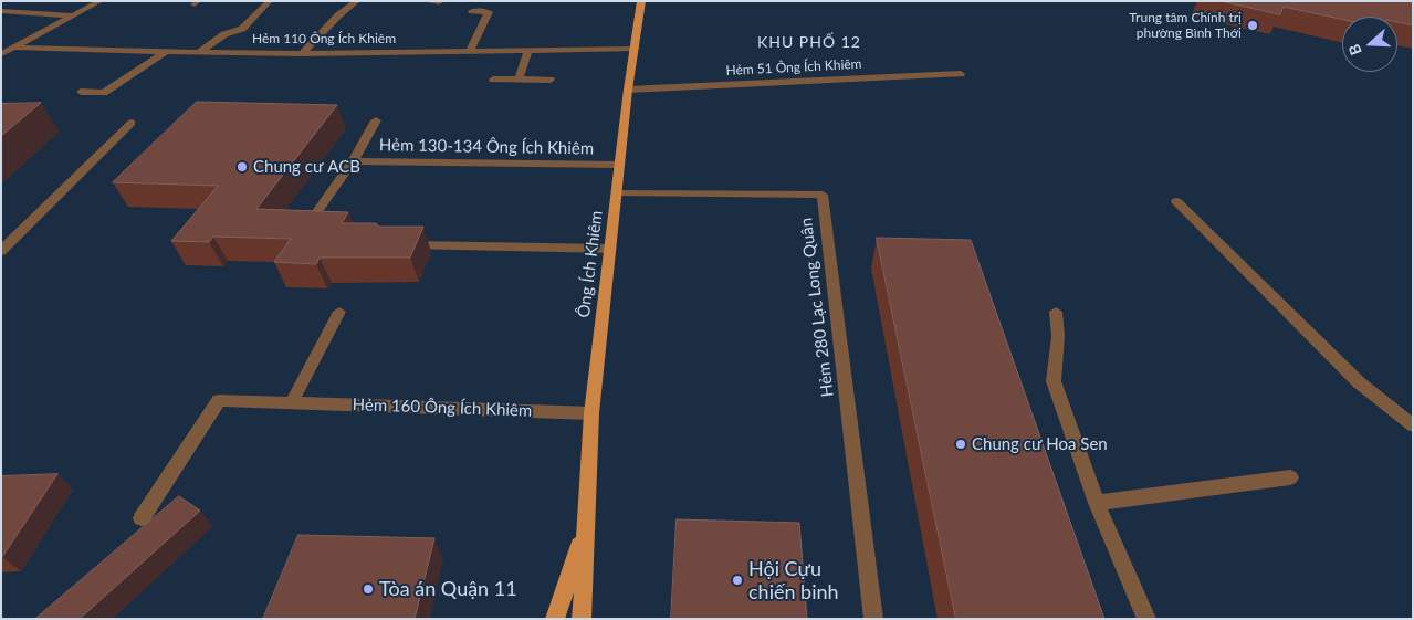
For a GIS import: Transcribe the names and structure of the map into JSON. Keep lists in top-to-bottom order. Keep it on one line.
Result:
{"streets":{"main road":["Ông Ích Khiêm"],"street":["Hẻm 110 Ông Ích Khiêm","Hẻm 51 Ông Ích Khiêm","Hẻm 130-134 Ông Ích Khiêm","Hẻm 280 Lạc Long Quân","Hẻm 160 Ông Ích Khiêm"]},"crossings":[["Hẻm 110 Ông Ích Khiêm","Ông Ích Khiêm"],["Hẻm 51 Ông Ích Khiêm","Ông Ích Khiêm"],["Hẻm 130-134 Ông Ích Khiêm","Ông Ích Khiêm"],["Ông Ích Khiêm","Hẻm 280 Lạc Long Quân"],["Ông Ích Khiêm","Hẻm 160 Ông Ích Khiêm"]],"districts":["KHU PHỐ 12"],"places":["Trung tâm Chính trị phường Bình Thới","Chung cư ACB","Chung cư Hoa Sen","Hội Cựu chiến binh","Tòa án Quận 11"],"north":"left"}
